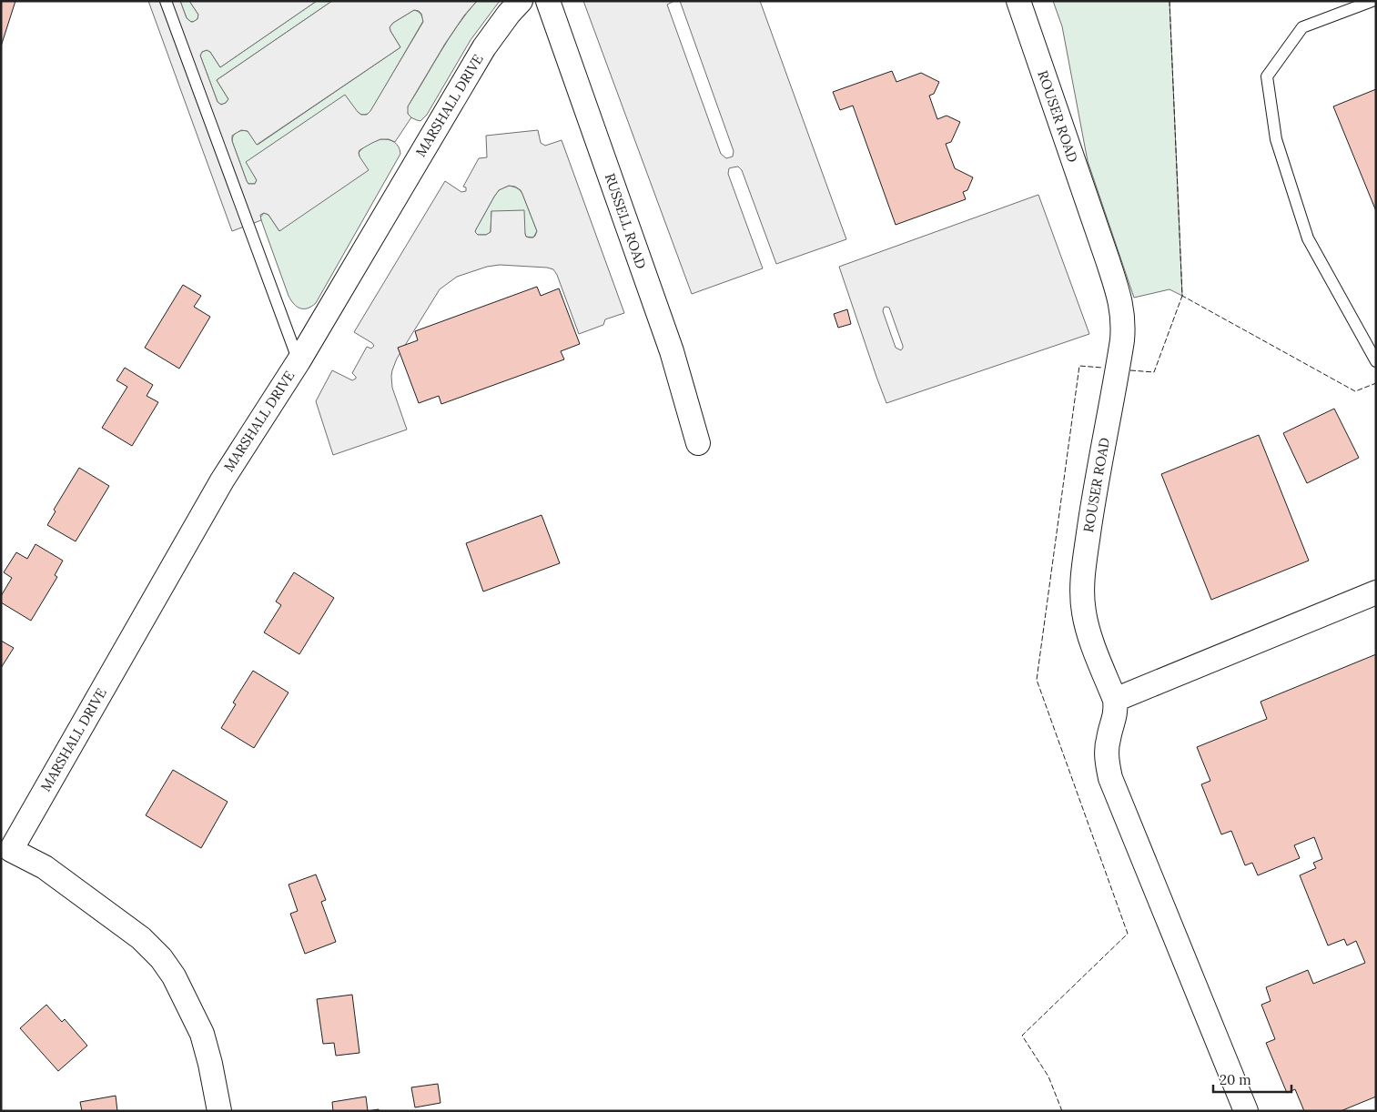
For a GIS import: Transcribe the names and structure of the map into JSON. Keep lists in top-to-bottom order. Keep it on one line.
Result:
{"streets":{"street":["MARSHALL DRIVE","ROUSER ROAD","RUSSELL ROAD"]},"scale_bar":"20 m"}
